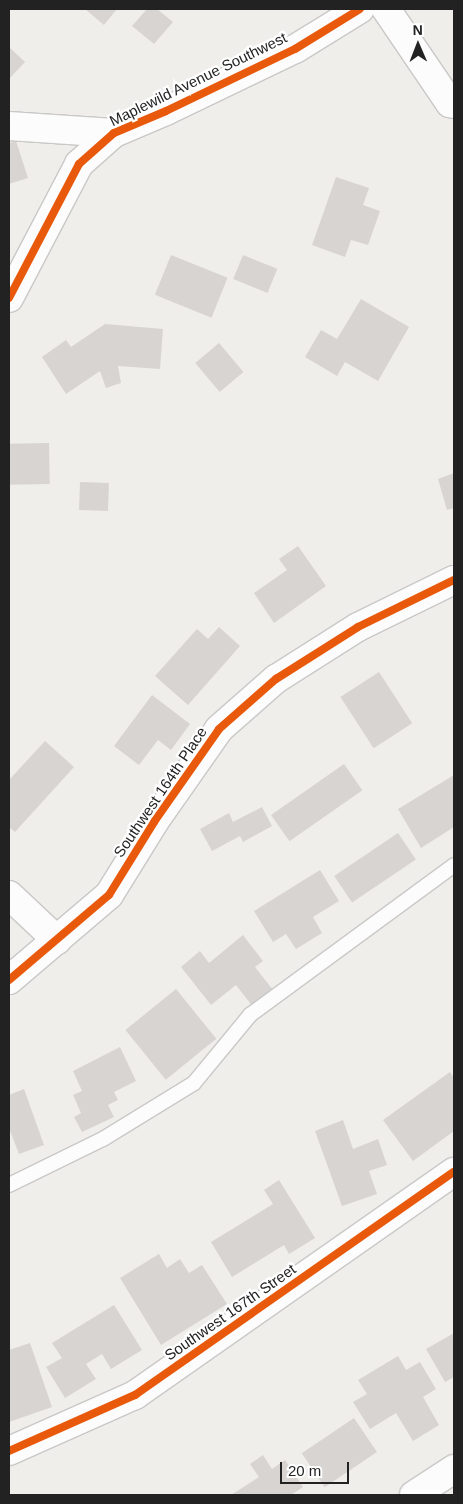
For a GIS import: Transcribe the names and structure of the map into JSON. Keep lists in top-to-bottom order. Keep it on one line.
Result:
{"streets":{"street":["Maplewild Avenue Southwest","Southwest 164th Place","Southwest 167th Street"]},"scale_bar":"20 m","north":"top"}
